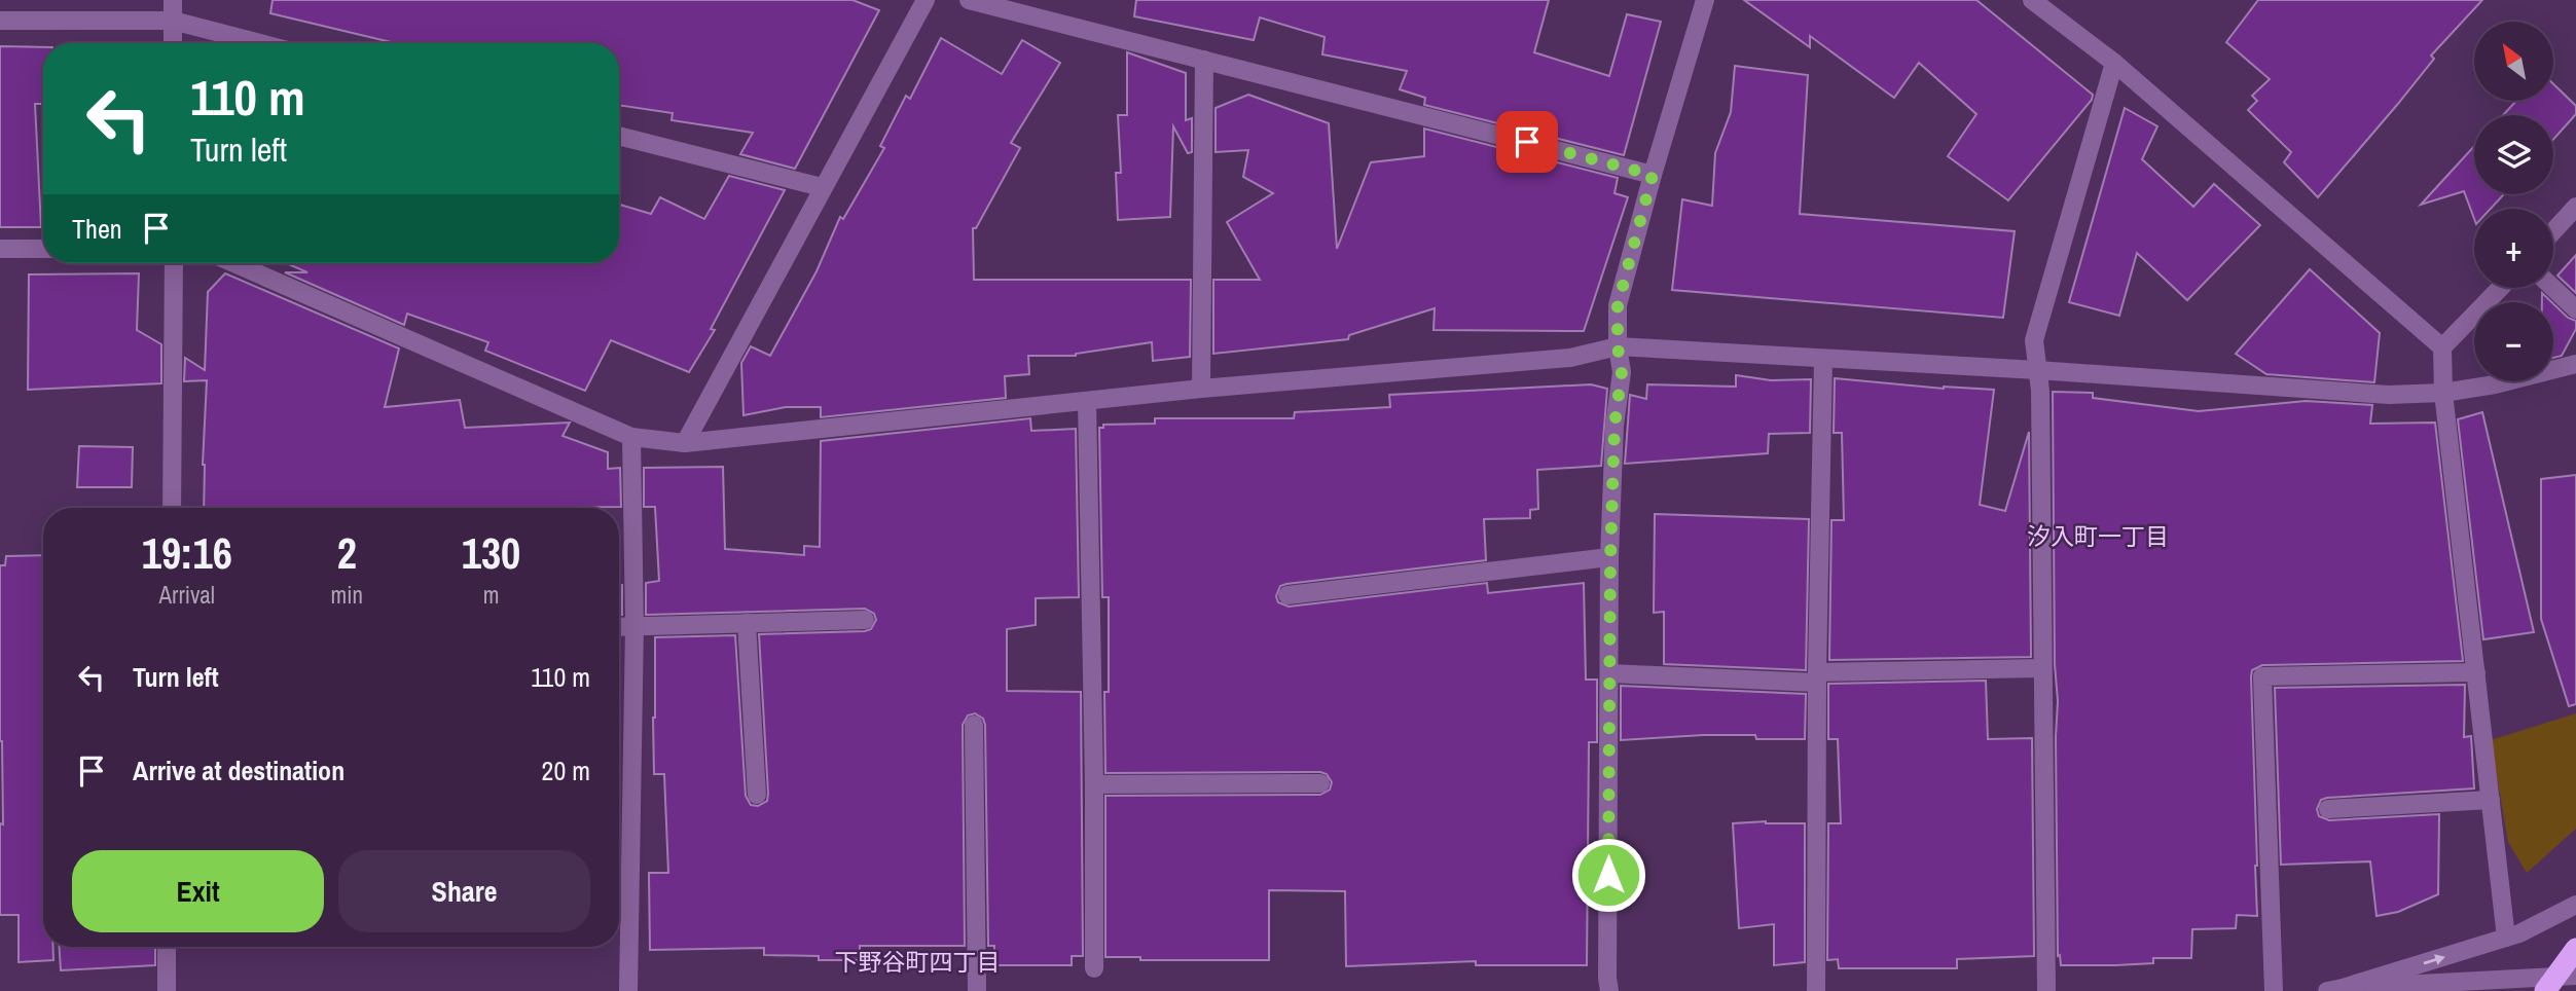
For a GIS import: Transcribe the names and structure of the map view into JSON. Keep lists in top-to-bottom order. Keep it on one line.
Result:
{"districts":["汐入町一丁目","下野谷町四丁目"],"north":"top left","page":{"map_buttons":["+","−"],"turn":["110 m","Turn left"],"then":"Then","eta":["19:16","Arrival","2","min","130","m"],"list":[{"name":"Turn left","value":"110 m"},{"name":"Arrive at destination","value":"20 m"}],"buttons":["Exit","Share"]}}
